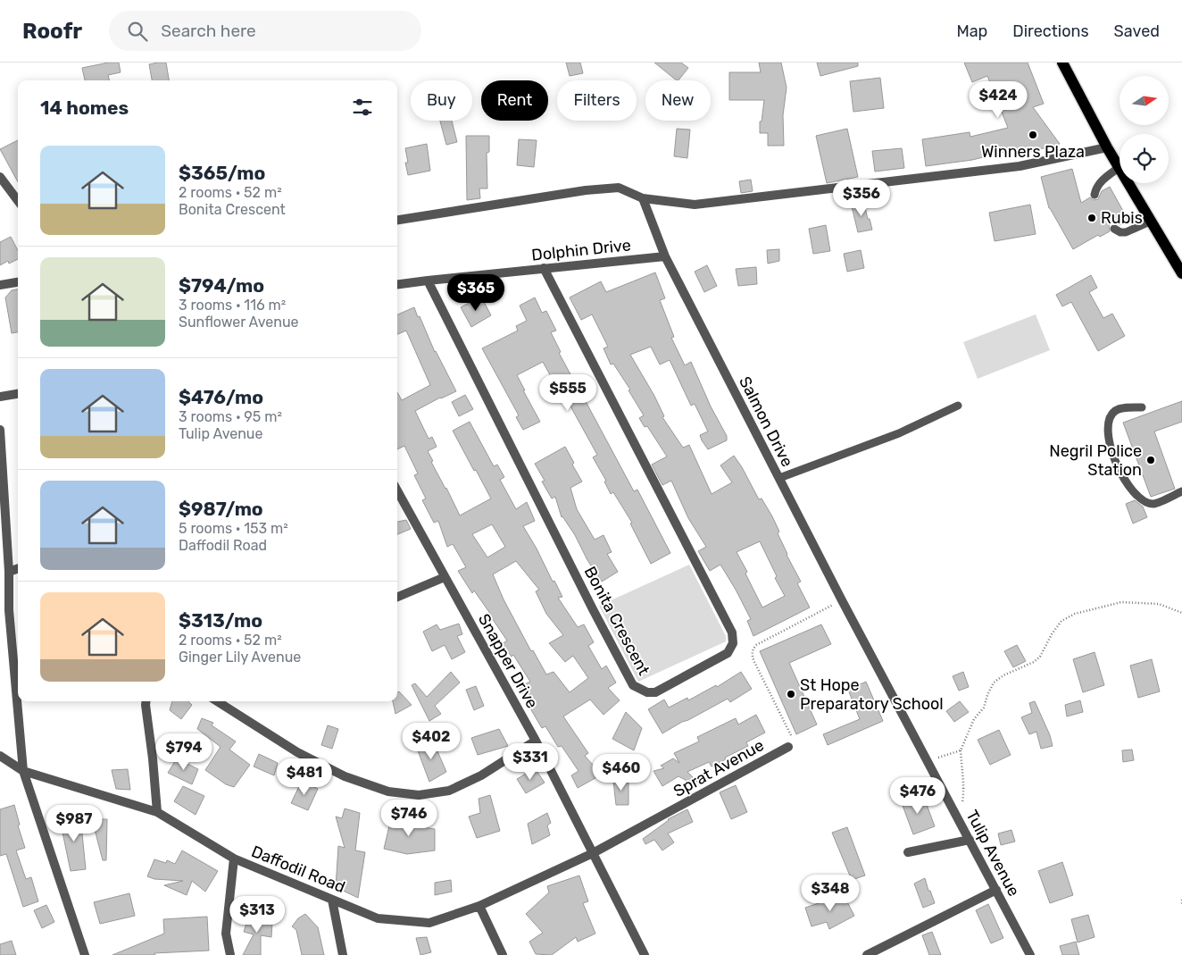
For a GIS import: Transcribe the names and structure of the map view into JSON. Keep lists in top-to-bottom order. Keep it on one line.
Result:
{"streets":{"street":["Dolphin Drive","Salmon Drive","Bonita Crescent","Snapper Drive","Sprat Avenue","Tulip Avenue","Daffodil Road"]},"crossings":[["Dolphin Drive","Salmon Drive"],["Dolphin Drive","Bonita Crescent"],["Salmon Drive","Tulip Avenue"],["Snapper Drive","Sprat Avenue"],["Snapper Drive","Daffodil Road"],["Sprat Avenue","Daffodil Road"]],"places":["Winners Plaza","Rubis","Negril Police Station","St Hope Preparatory School"],"north":"right","page":{"header":"Roofr","search":"Search here","nav":["Map","Directions","Saved"],"chip":["Buy","Rent","Filters","New"],"heading":"14 homes","price":["$424","$356","$365","$555","$402","$794","$331","$460","$481","$476","$746","$987","$348","$313"],"list":[{"name":"$365/mo","note":"2 rooms · 52 m² · Bonita Crescent"},{"name":"$794/mo","note":"3 rooms · 116 m² · Sunflower Avenue"},{"name":"$476/mo","note":"3 rooms · 95 m² · Tulip Avenue"},{"name":"$987/mo","note":"5 rooms · 153 m² · Daffodil Road"},{"name":"$313/mo","note":"2 rooms · 52 m² · Ginger Lily Avenue"}]}}
